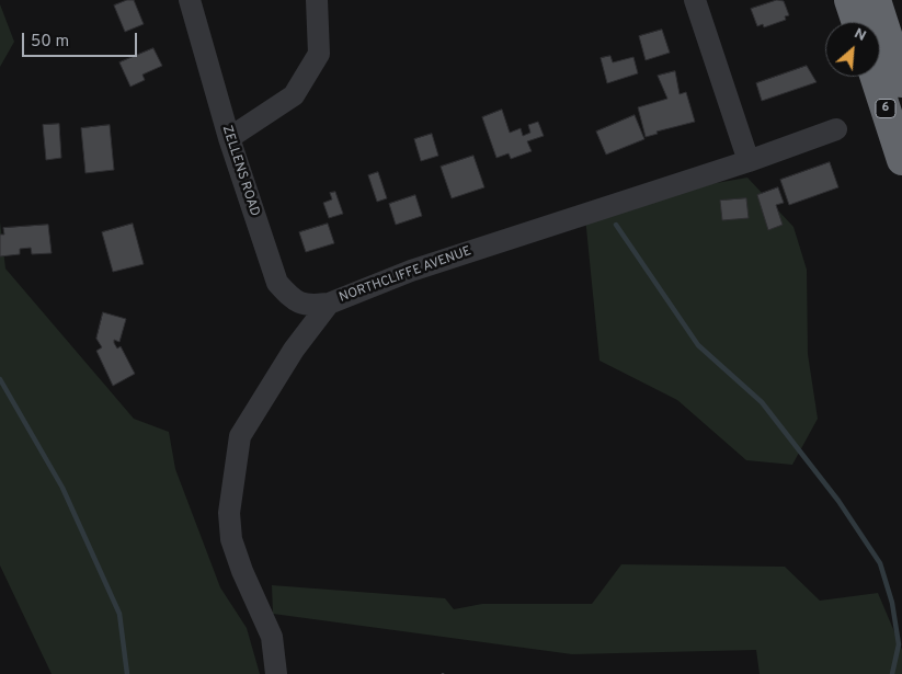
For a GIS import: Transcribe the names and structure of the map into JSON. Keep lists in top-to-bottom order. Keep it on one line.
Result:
{"streets":{"highway":["6"],"street":["ZELLENS ROAD","NORTHCLIFFE AVENUE"]},"crossings":[["ZELLENS ROAD","NORTHCLIFFE AVENUE"]],"scale_bar":"50 m","north":"top right"}
